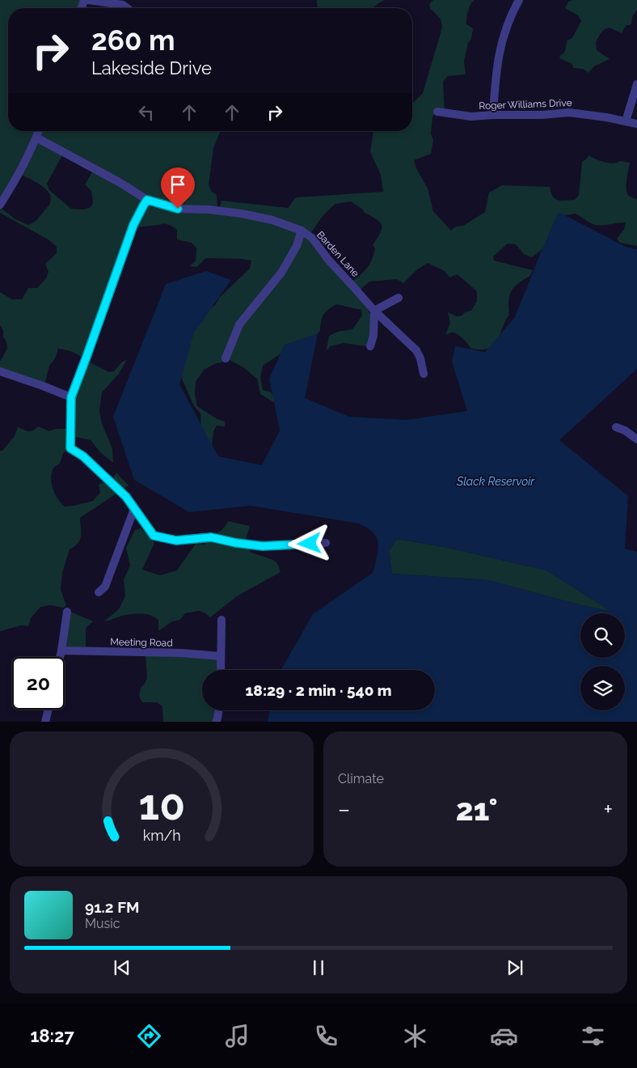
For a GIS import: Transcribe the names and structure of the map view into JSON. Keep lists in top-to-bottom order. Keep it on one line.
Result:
{"streets":{"street":["Roger Williams Drive","Barden Lane","Meeting Road"]},"water":["Slack Reservoir"],"page":{"turn":["260 m","Lakeside Drive"],"limit":"20","trip":"18:29 · 2 min · 540 m","tile":"Climate","heat":["−","21°","+"],"song":["91.2 FM","Music"],"tabs":"18:27","gauge":["10","km/h"]}}
